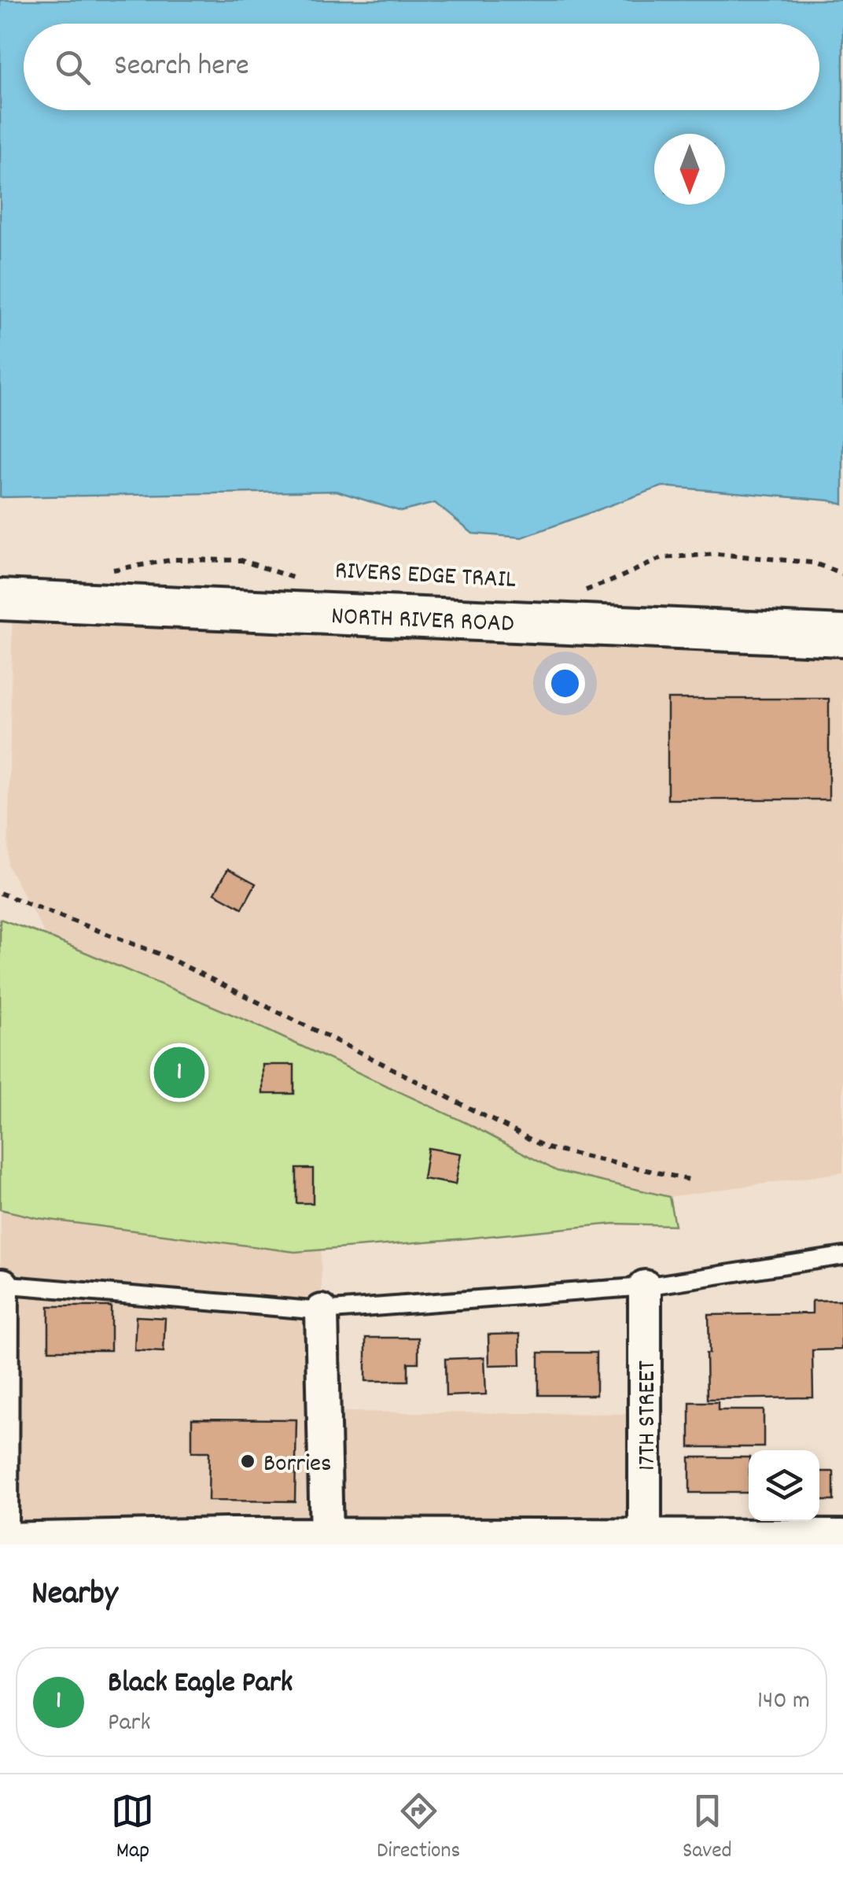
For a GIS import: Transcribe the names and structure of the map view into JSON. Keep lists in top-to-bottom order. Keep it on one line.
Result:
{"streets":{"street":["NORTH RIVER ROAD","17TH STREET"],"path":["RIVERS EDGE TRAIL"]},"places":["Borries"],"north":"bottom","page":{"search":"Search here","pins":"1","heading":"Nearby","list":[{"mark":"1","name":"Black Eagle Park","note":"Park","value":"140 m"}],"nav":["Map","Directions","Saved"]}}
